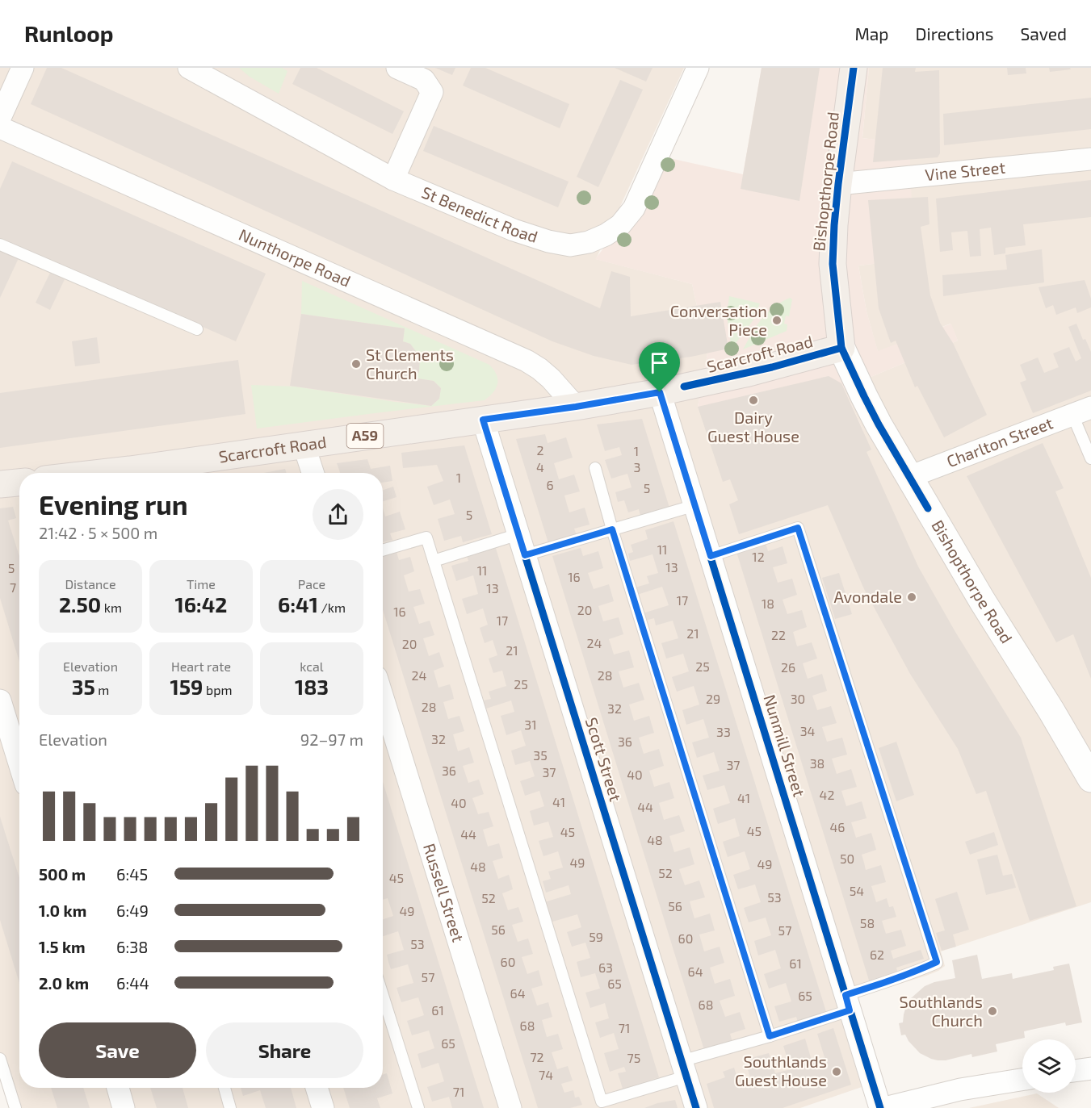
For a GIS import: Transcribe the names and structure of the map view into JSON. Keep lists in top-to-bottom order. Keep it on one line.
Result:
{"streets":{"main road":["Bishopthorpe Road","Scarcroft Road","A59"],"street":["Vine Street","St Benedict Road","Nunthorpe Road","Charlton Street","Nunmill Street","Scott Street","Russell Street"]},"crossings":[["Vine Street","Bishopthorpe Road"],["Bishopthorpe Road","Scarcroft Road"],["Bishopthorpe Road","Charlton Street"],["Nunthorpe Road","Scarcroft Road"],["Scarcroft Road","Nunmill Street"],["Scarcroft Road","Scott Street"]],"places":["Conversation Piece","St Clements Church","Dairy Guest House","Avondale","Southlands Church","Southlands Guest House"],"house_numbers":["2","1","4","3","1","6","5","5","11","12","13","5","11","16","7","13","17","18","20","16","17","21","22","24","20","21","25","26","24","28","25","29","30","28","32","31","34","33","32","36","35","38","37","36","37","40","42","41","41","40","44","46","45","45","44","48","50","49","49","48","52","45","54","53","52","56","49","58","56","57","59","60","53","62","60","61","63","64","57","65","64","65","68","61","68","71","65","72","75","74","71"],"page":{"header":"Runloop","nav":["Map","Directions","Saved"],"heading":["Evening run","21:42 · 5 × 500 m"],"stats":[["Distance","2.50 km"],["Time","16:42"],["Pace","6:41 /km"],["Elevation","35 m"],["Heart rate","159 bpm"],["kcal","183"]],"chart":["Elevation","92–97 m"],"list":[{"name":"500 m","note":"6:45"},{"name":"1.0 km","note":"6:49"},{"name":"1.5 km","note":"6:38"},{"name":"2.0 km","note":"6:44"}],"buttons":["Save","Share"]}}
